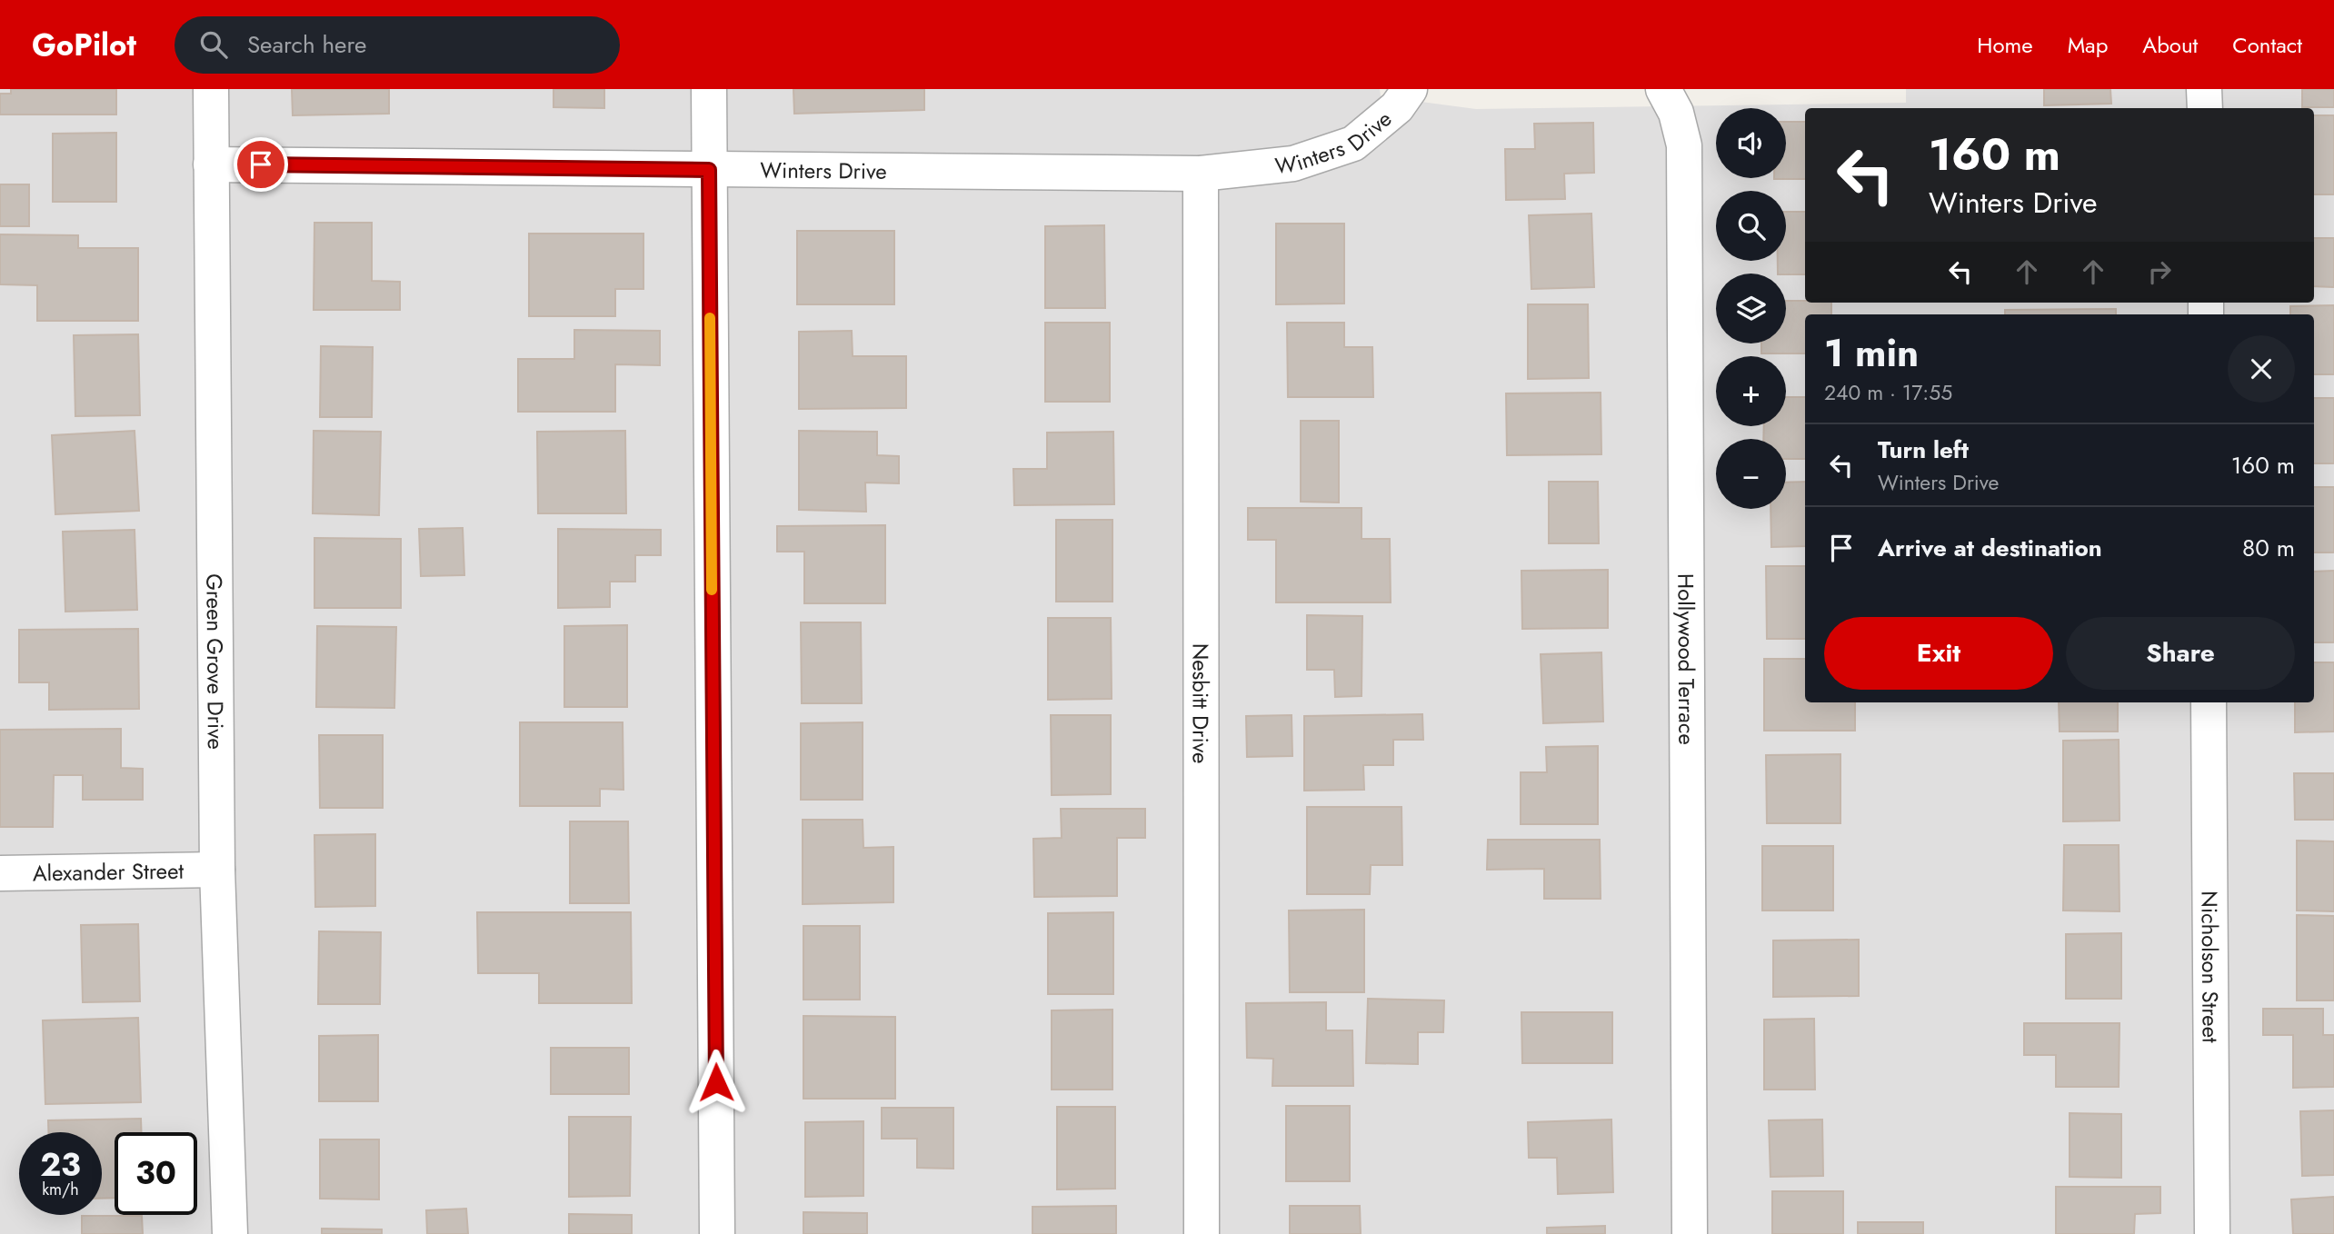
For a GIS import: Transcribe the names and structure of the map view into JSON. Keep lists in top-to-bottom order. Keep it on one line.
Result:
{"streets":{"street":["Winters Drive","Hollywood Terrace","Green Grove Drive","Nesbitt Drive","Alexander Street","Nicholson Street"]},"crossings":[["Winters Drive","Green Grove Drive"],["Winters Drive","Nesbitt Drive"],["Green Grove Drive","Alexander Street"]],"page":{"header":"GoPilot","search":"Search here","nav":["Home","Map","About","Contact"],"map_buttons":["+","−"],"turn":["160 m","Winters Drive"],"heading":["1 min","240 m · 17:55"],"list":[{"name":"Turn left","note":"Winters Drive","value":"160 m"},{"name":"Arrive at destination","value":"80 m"}],"buttons":["Exit","Share"],"speed":"23 km/h","limit":"30"}}
